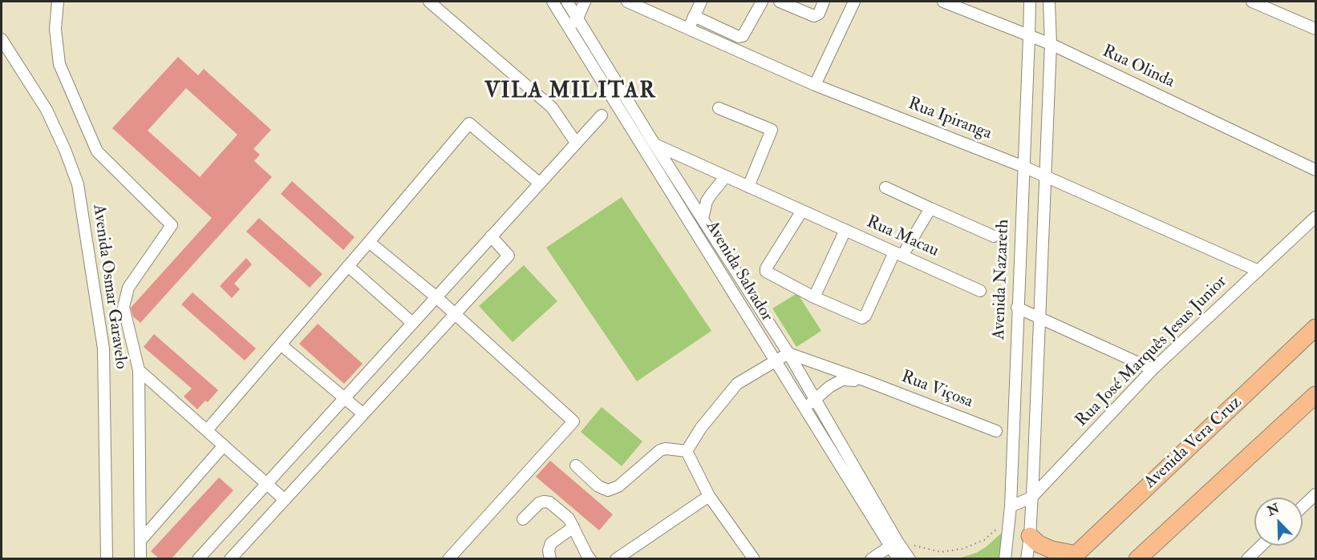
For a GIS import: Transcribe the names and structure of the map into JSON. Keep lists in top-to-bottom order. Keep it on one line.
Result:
{"streets":{"highway":["Avenida Vera Cruz"],"street":["Rua Olinda","Rua Ipiranga","Rua Macau","Avenida Salvador","Avenida Nazareth","Avenida Osmar Garavelo","Rua José Marquês Jesus Junior","Rua Viçosa"]},"crossings":[["Rua Olinda","Avenida Nazareth"],["Rua Ipiranga","Avenida Nazareth"],["Rua Ipiranga","Rua José Marquês Jesus Junior"],["Rua Macau","Avenida Salvador"],["Avenida Salvador","Rua Viçosa"],["Avenida Nazareth","Rua José Marquês Jesus Junior"]],"districts":["VILA MILITAR"],"north":"top left"}
